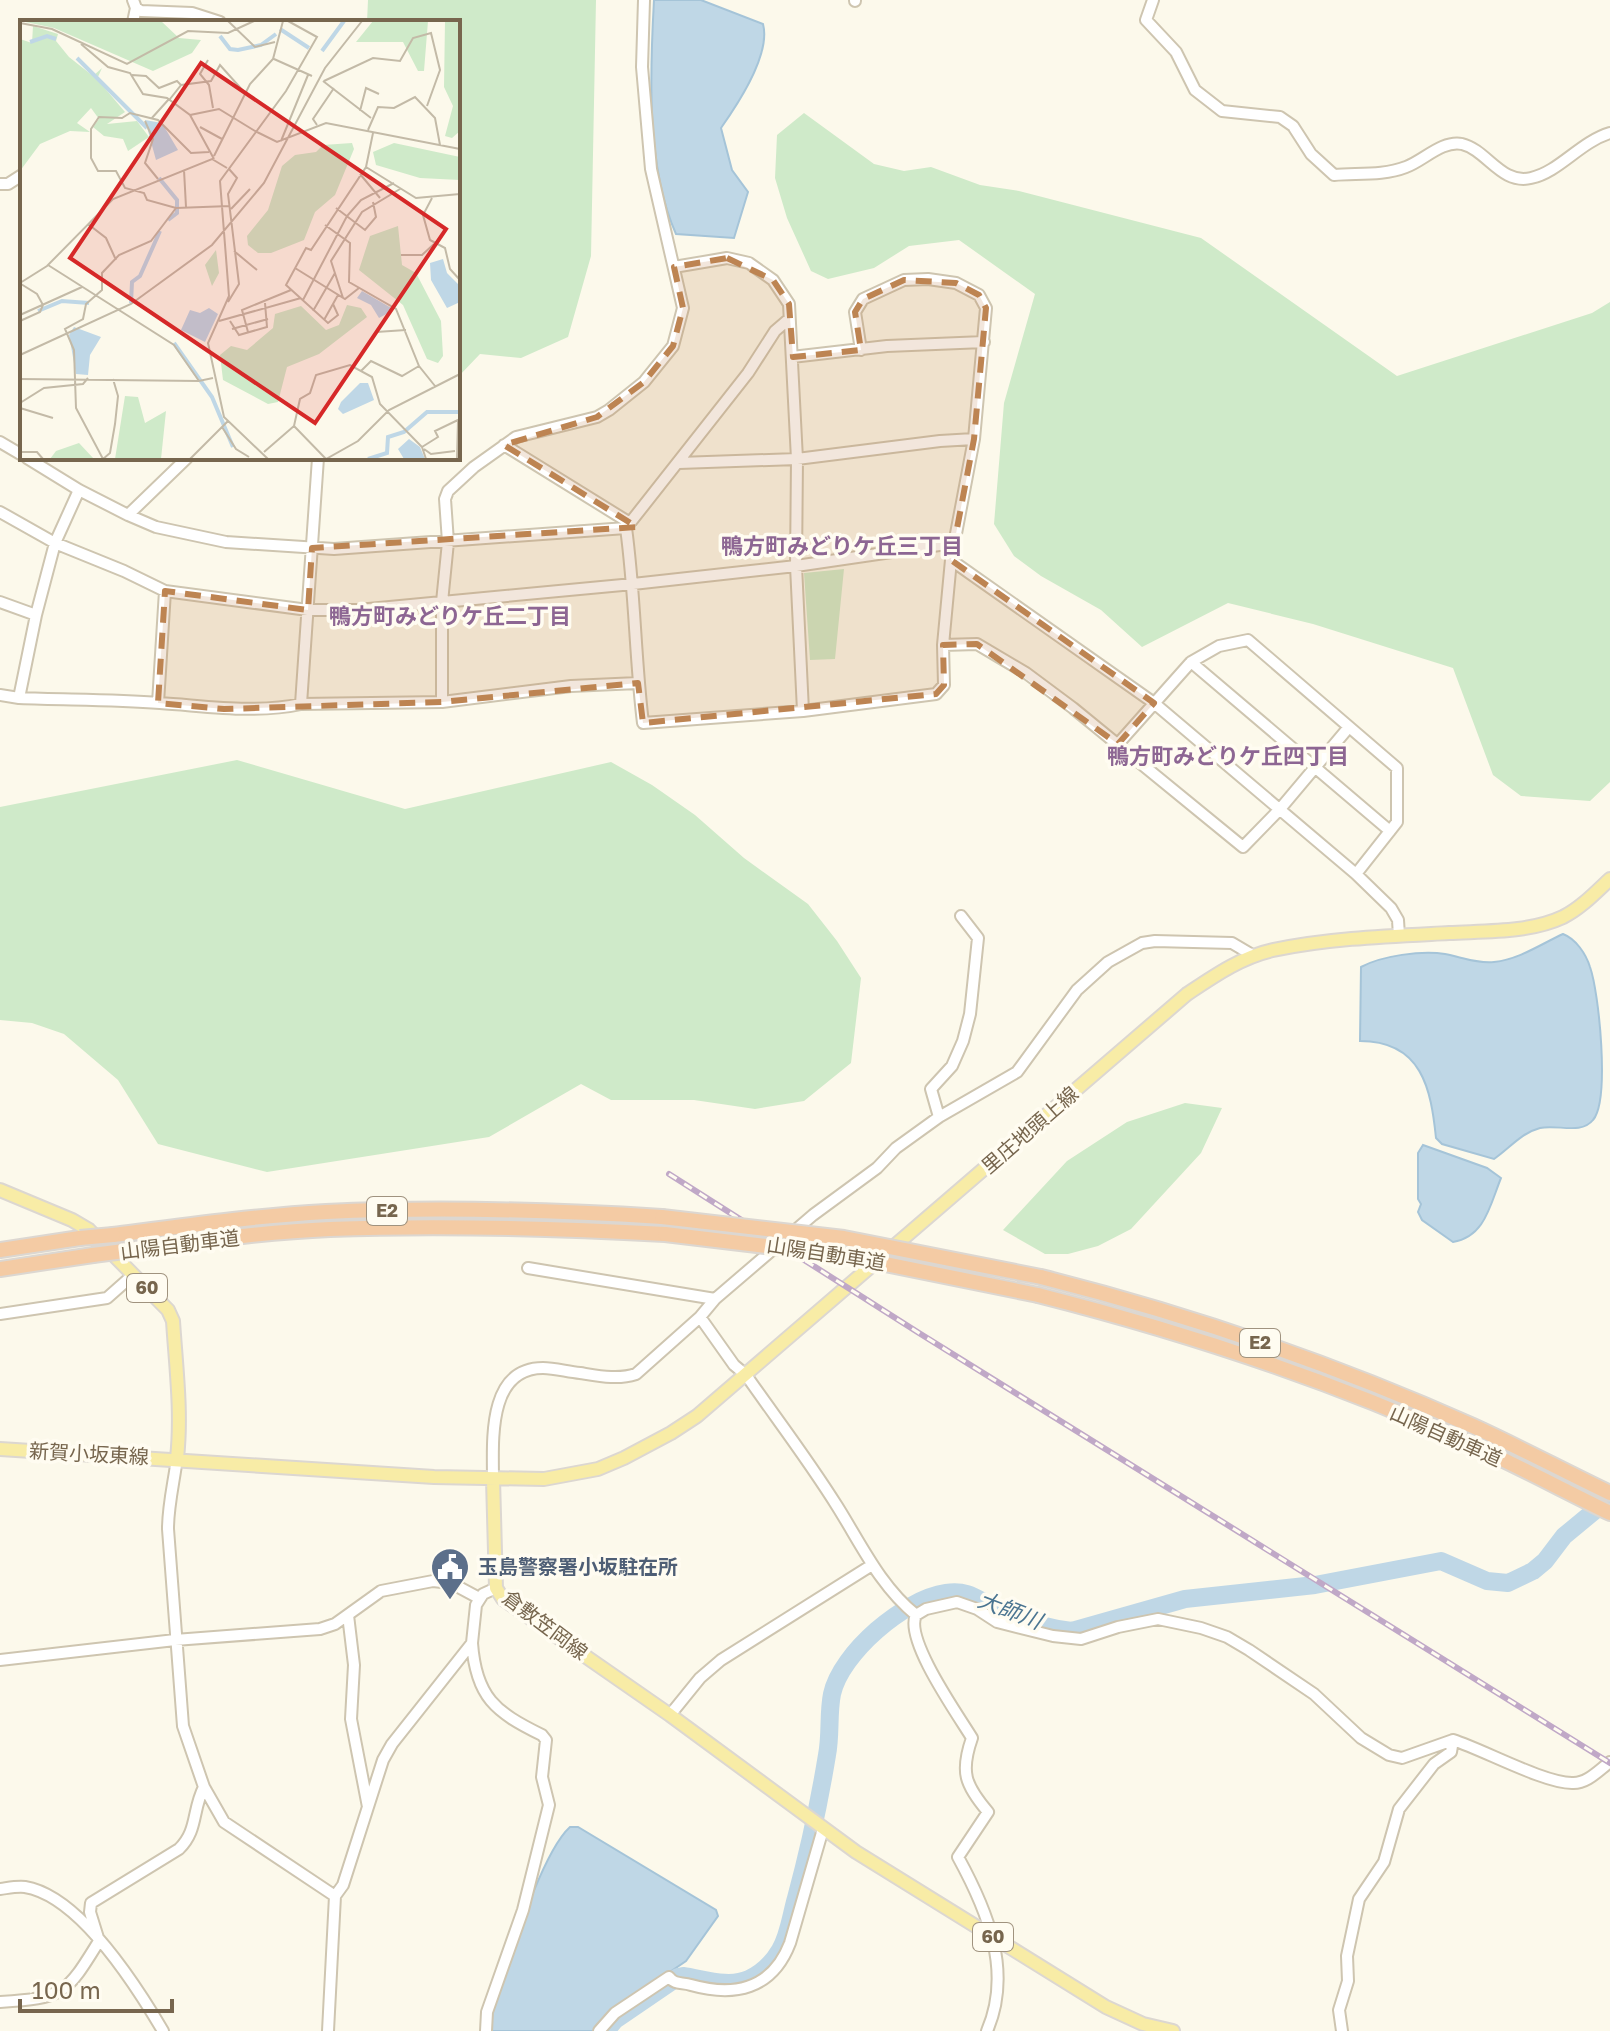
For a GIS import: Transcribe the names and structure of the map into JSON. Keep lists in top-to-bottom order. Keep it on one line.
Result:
{"streets":{"highway":["E2","山陽自動車道"],"main road":["里庄地頭上線","60","新賀小坂東線","倉敷笠岡線"]},"crossings":[["里庄地頭上線","倉敷笠岡線"],["60","新賀小坂東線"]],"districts":["鴨方町みどりケ丘三丁目","鴨方町みどりケ丘二丁目","鴨方町みどりケ丘四丁目"],"water":["大師川"],"places":{"public building":["玉島警察署小坂駐在所"]},"scale_bar":"100 m"}
